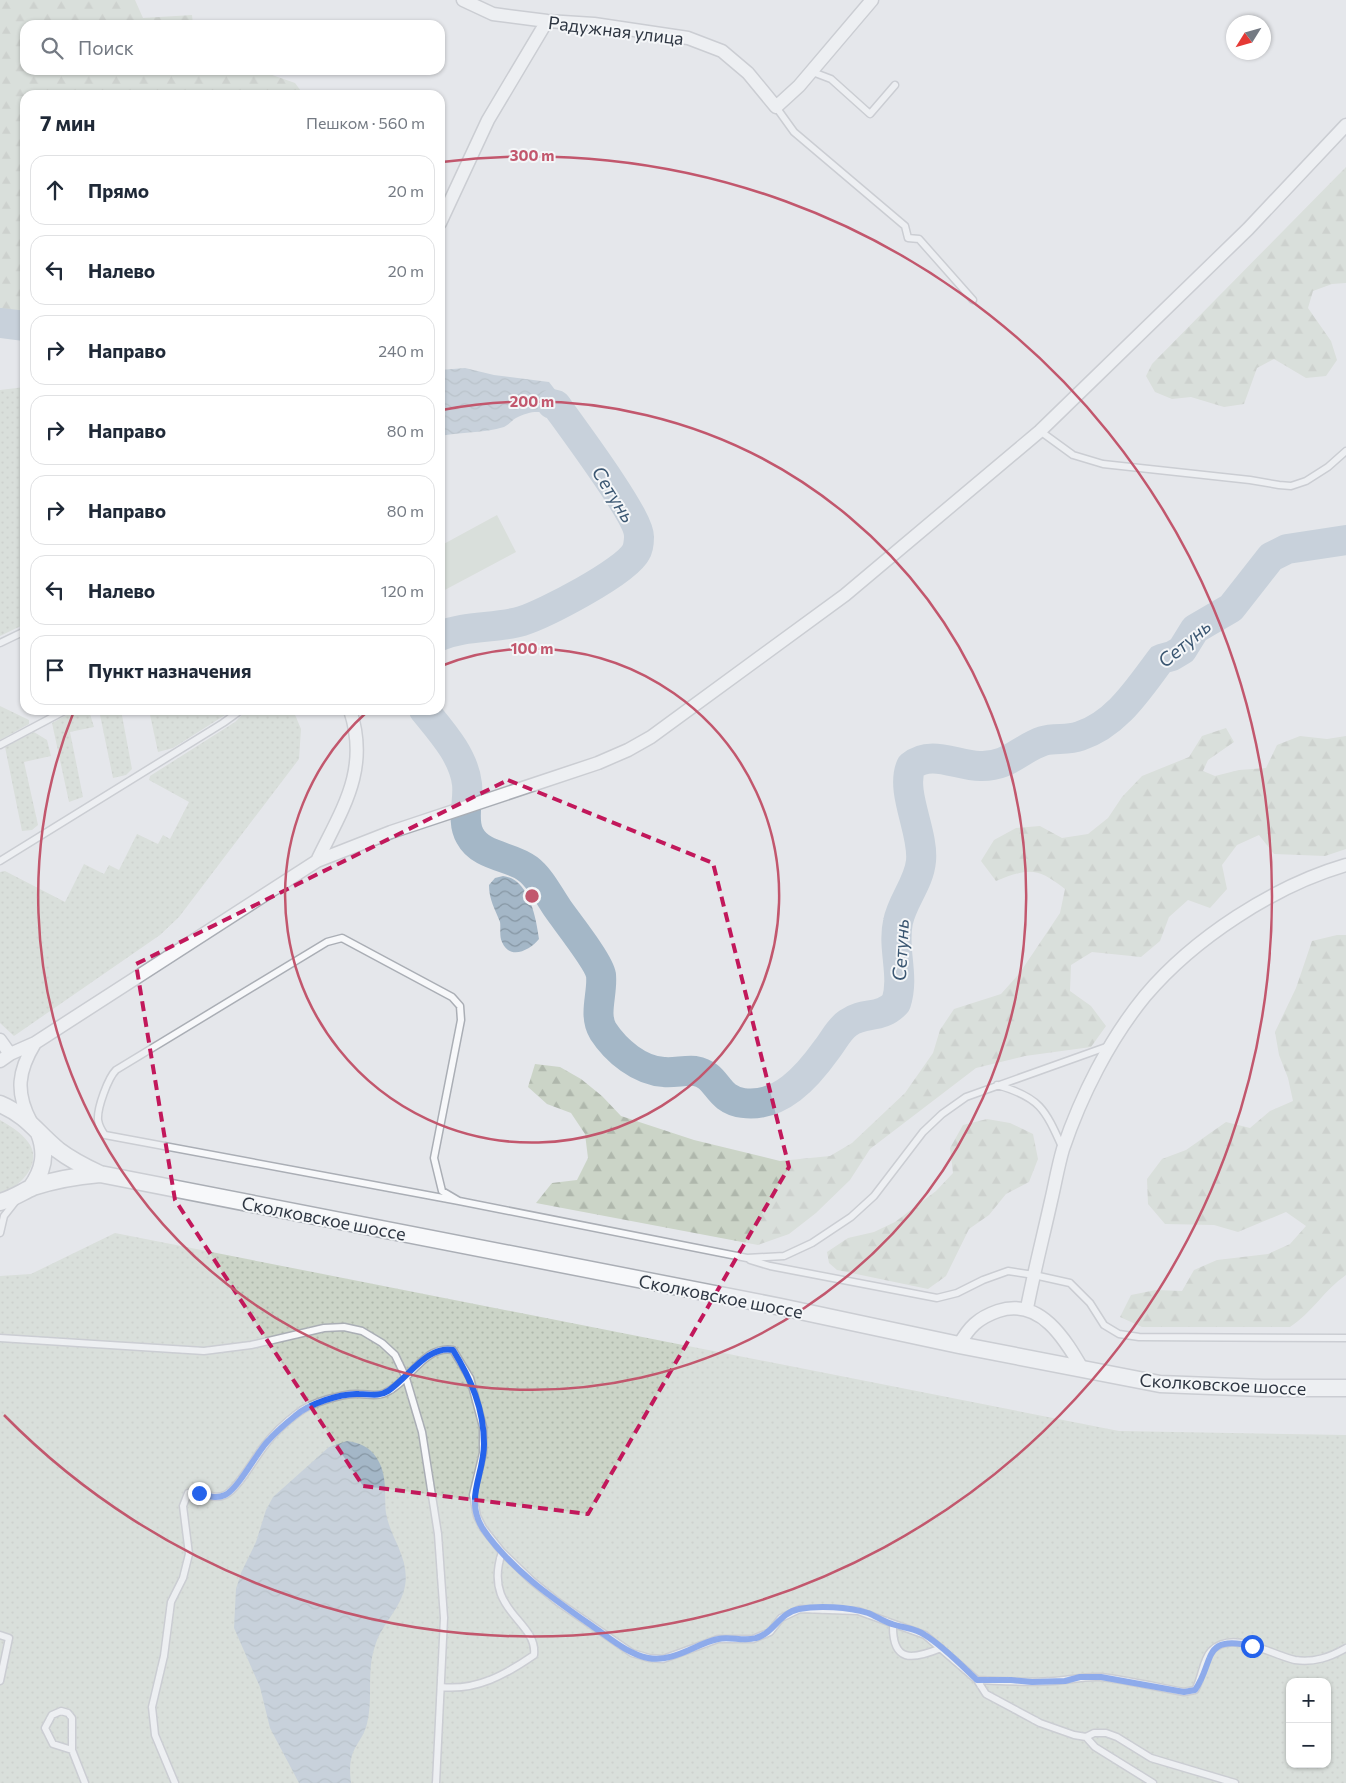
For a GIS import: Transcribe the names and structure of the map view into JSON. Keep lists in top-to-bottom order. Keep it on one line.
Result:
{"streets":{"street":["Радужная улица","Сколковское шоссе"]},"water":["Сетунь"],"north":"bottom left","page":{"search":"Поиск","heading":["7 мин","Пешком · 560 m"],"list":[["Прямо","20 m"],["Налево","20 m"],["Направо","240 m"],["Направо","80 m"],["Направо","80 m"],["Налево","120 m"],"Пункт назначения"],"map_buttons":["+","−"]},"rings":["300 m","200 m","100 m"]}
